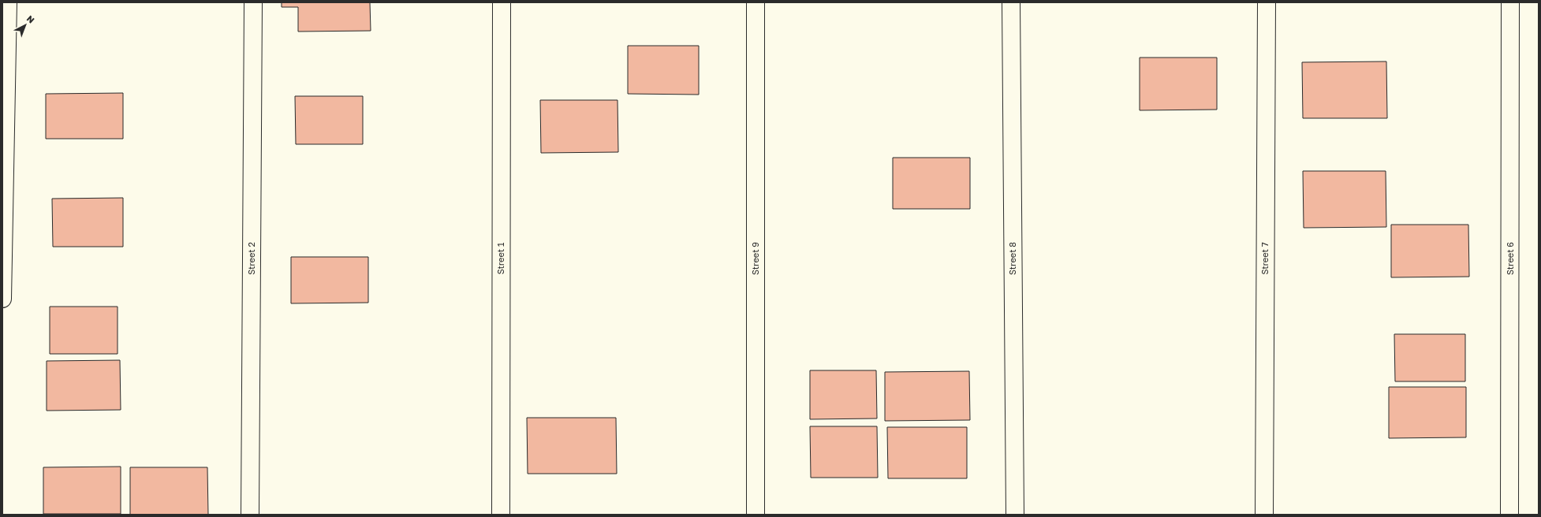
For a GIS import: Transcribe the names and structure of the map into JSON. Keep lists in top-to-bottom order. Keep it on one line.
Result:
{"streets":{"street":["Street 2","Street 1","Street 9","Street 8","Street 7","Street 6"]},"north":"top right"}
